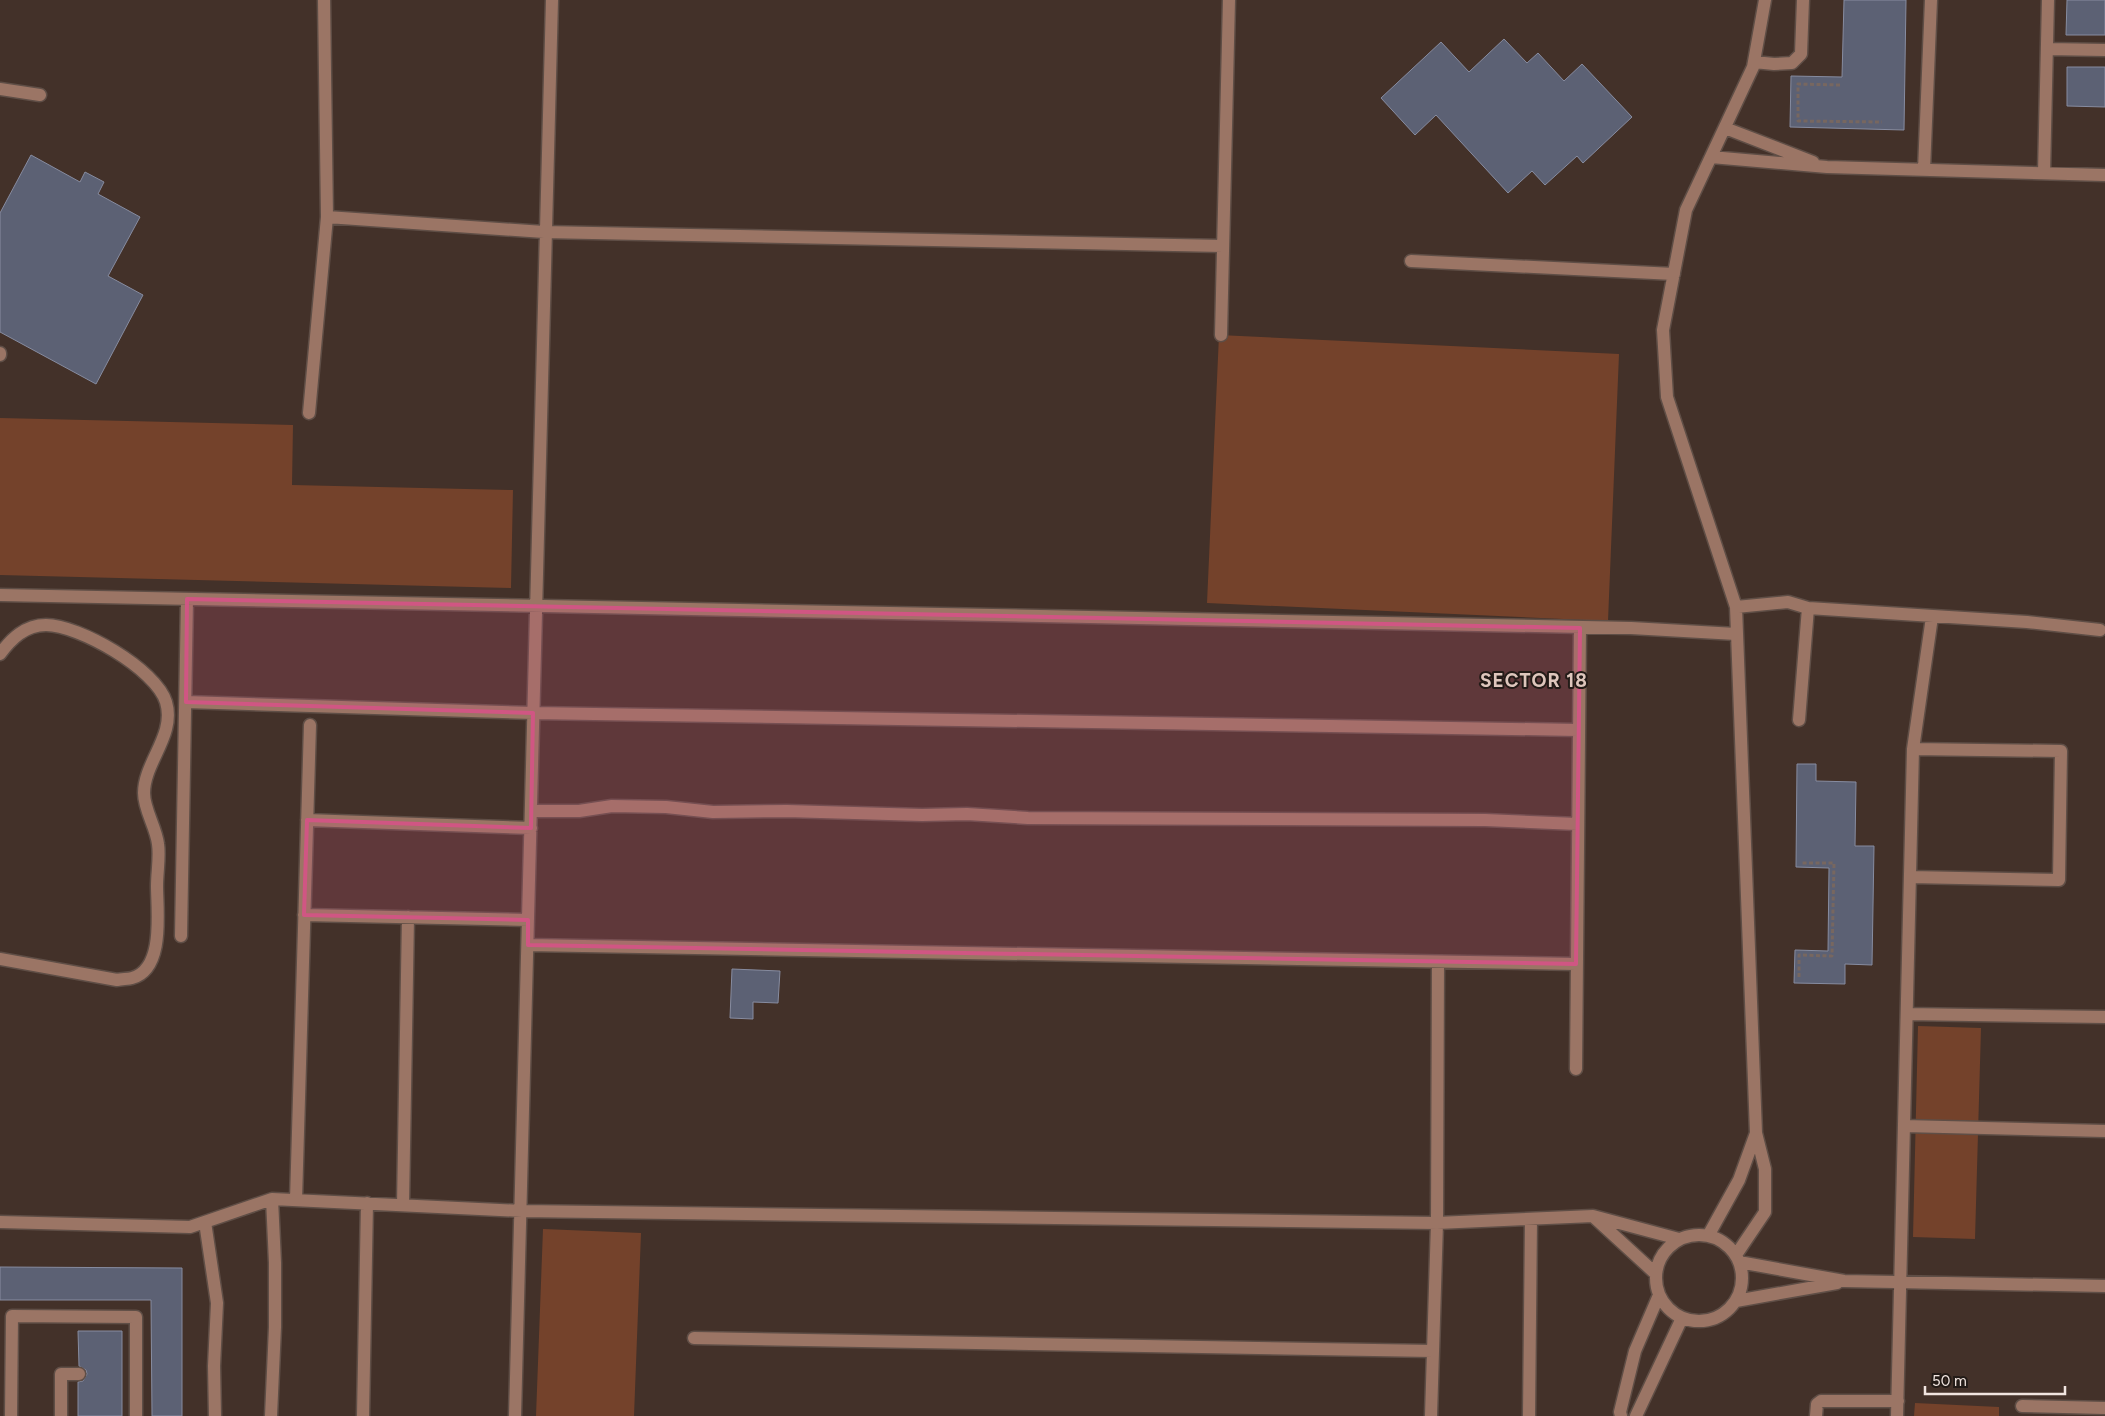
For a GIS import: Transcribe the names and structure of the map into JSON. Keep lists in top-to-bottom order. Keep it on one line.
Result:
{"districts":["SECTOR 18"],"scale_bar":"50 m"}
